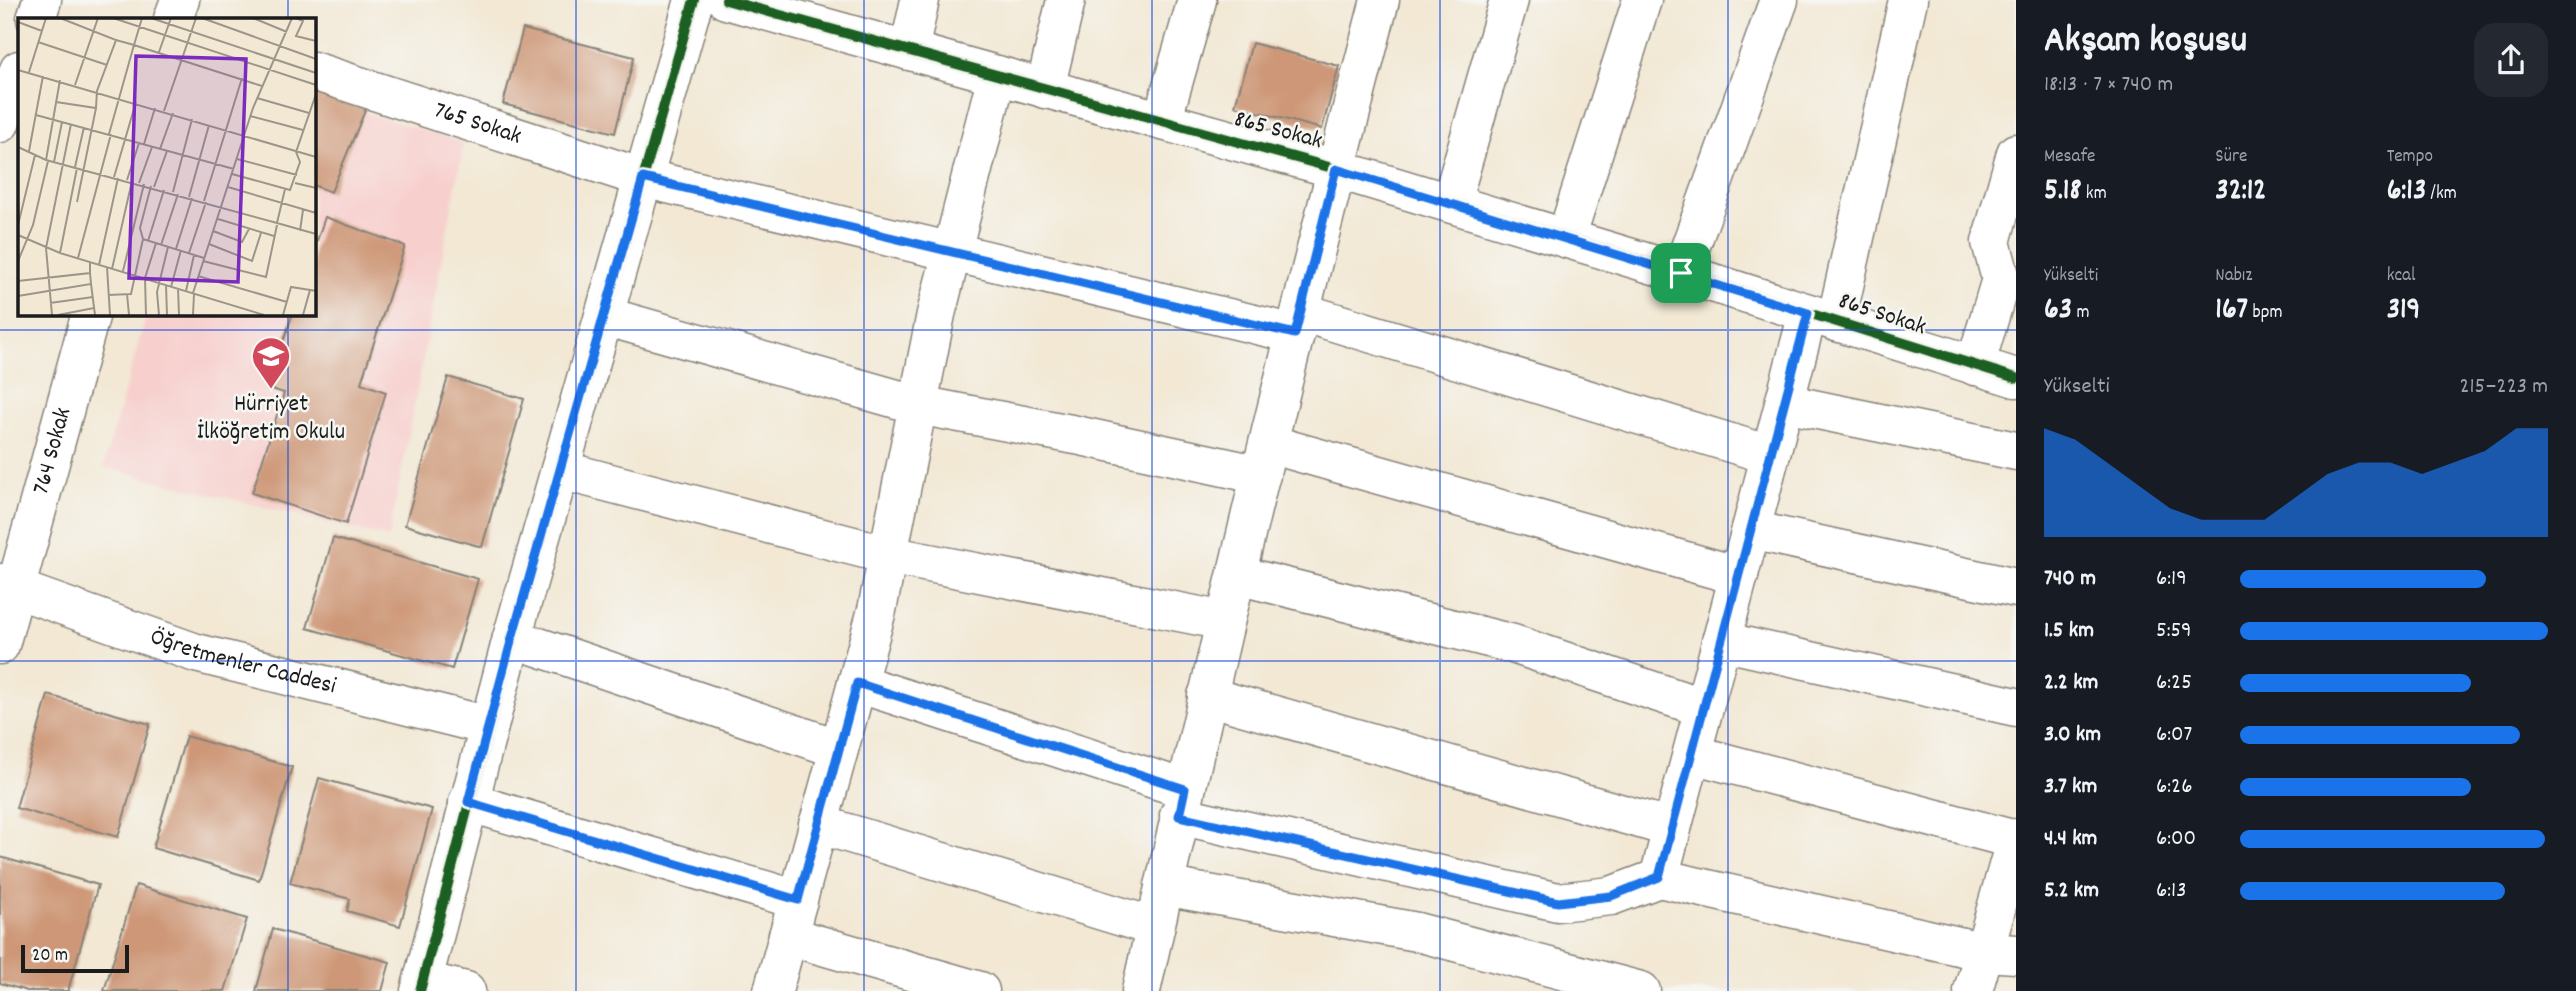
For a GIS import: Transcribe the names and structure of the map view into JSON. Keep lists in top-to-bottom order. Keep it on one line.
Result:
{"streets":{"street":["765 Sokak","865 Sokak","764 Sokak","Öğretmenler Caddesi"]},"crossings":[["764 Sokak","Öğretmenler Caddesi"]],"places":{"school or university":["Hürriyet İlköğretim Okulu"]},"scale_bar":"20 m","page":{"heading":["Akşam koşusu","18:13 · 7 × 740 m"],"stats":[["Mesafe","5.18 km"],["Süre","32:12"],["Tempo","6:13 /km"],["Yükselti","63 m"],["Nabız","167 bpm"],["kcal","319"]],"chart":["Yükselti","215–223 m"],"list":[{"name":"740 m","note":"6:19"},{"name":"1.5 km","note":"5:59"},{"name":"2.2 km","note":"6:25"},{"name":"3.0 km","note":"6:07"},{"name":"3.7 km","note":"6:26"},{"name":"4.4 km","note":"6:00"},{"name":"5.2 km","note":"6:13"}],"scale":"20 m"}}
